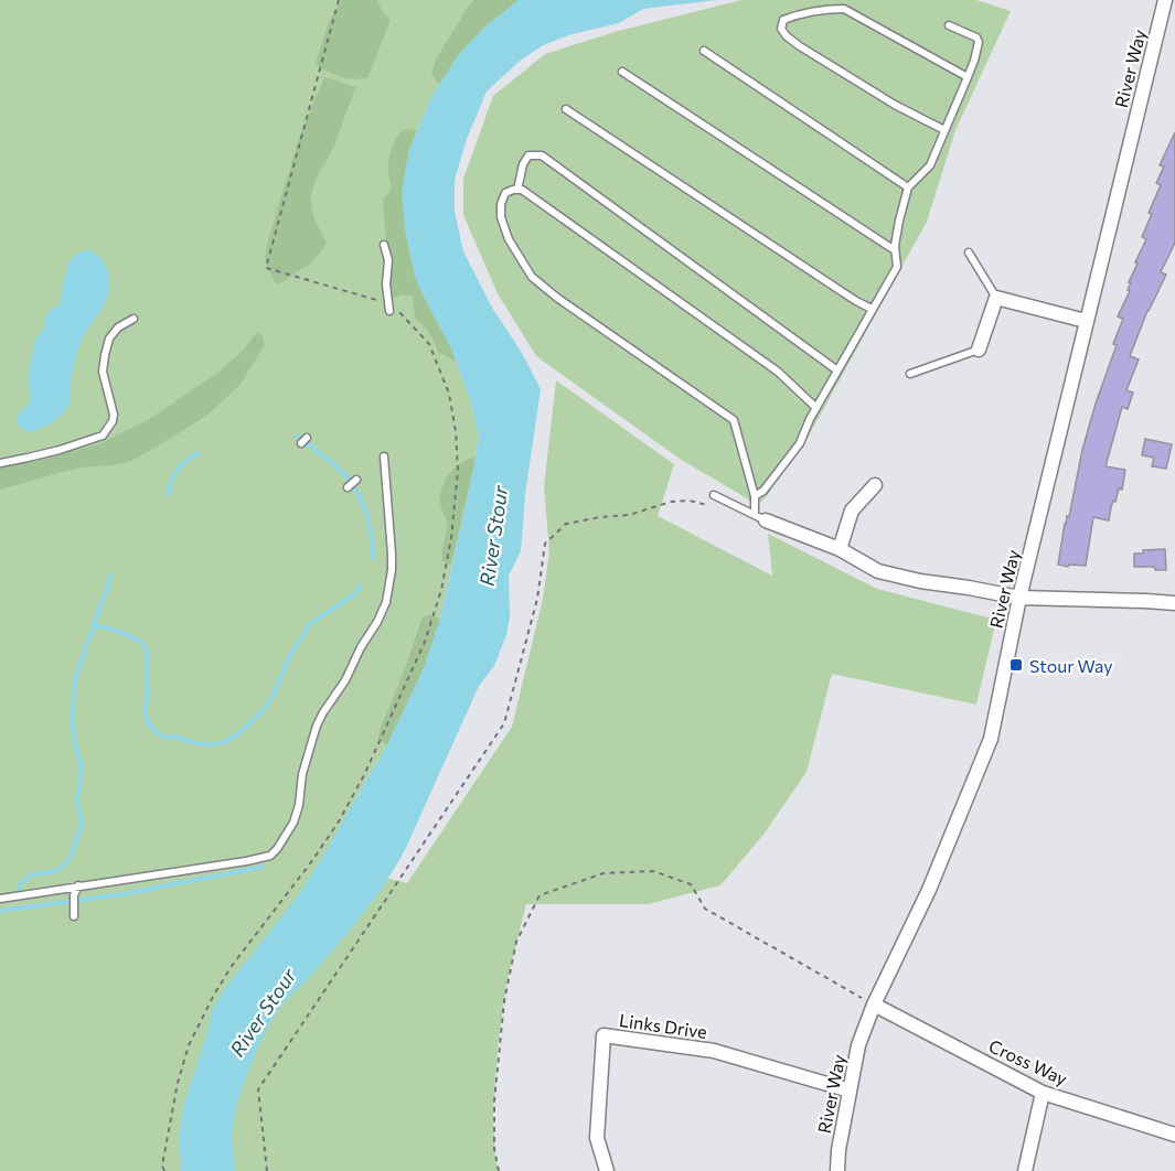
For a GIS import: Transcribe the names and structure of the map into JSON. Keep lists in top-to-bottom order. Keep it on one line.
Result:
{"streets":{"street":["River Way","Links Drive","Cross Way"]},"crossings":[["River Way","Links Drive"],["River Way","Cross Way"]],"water":["River Stour"],"places":{"transit":["Stour Way"]}}
